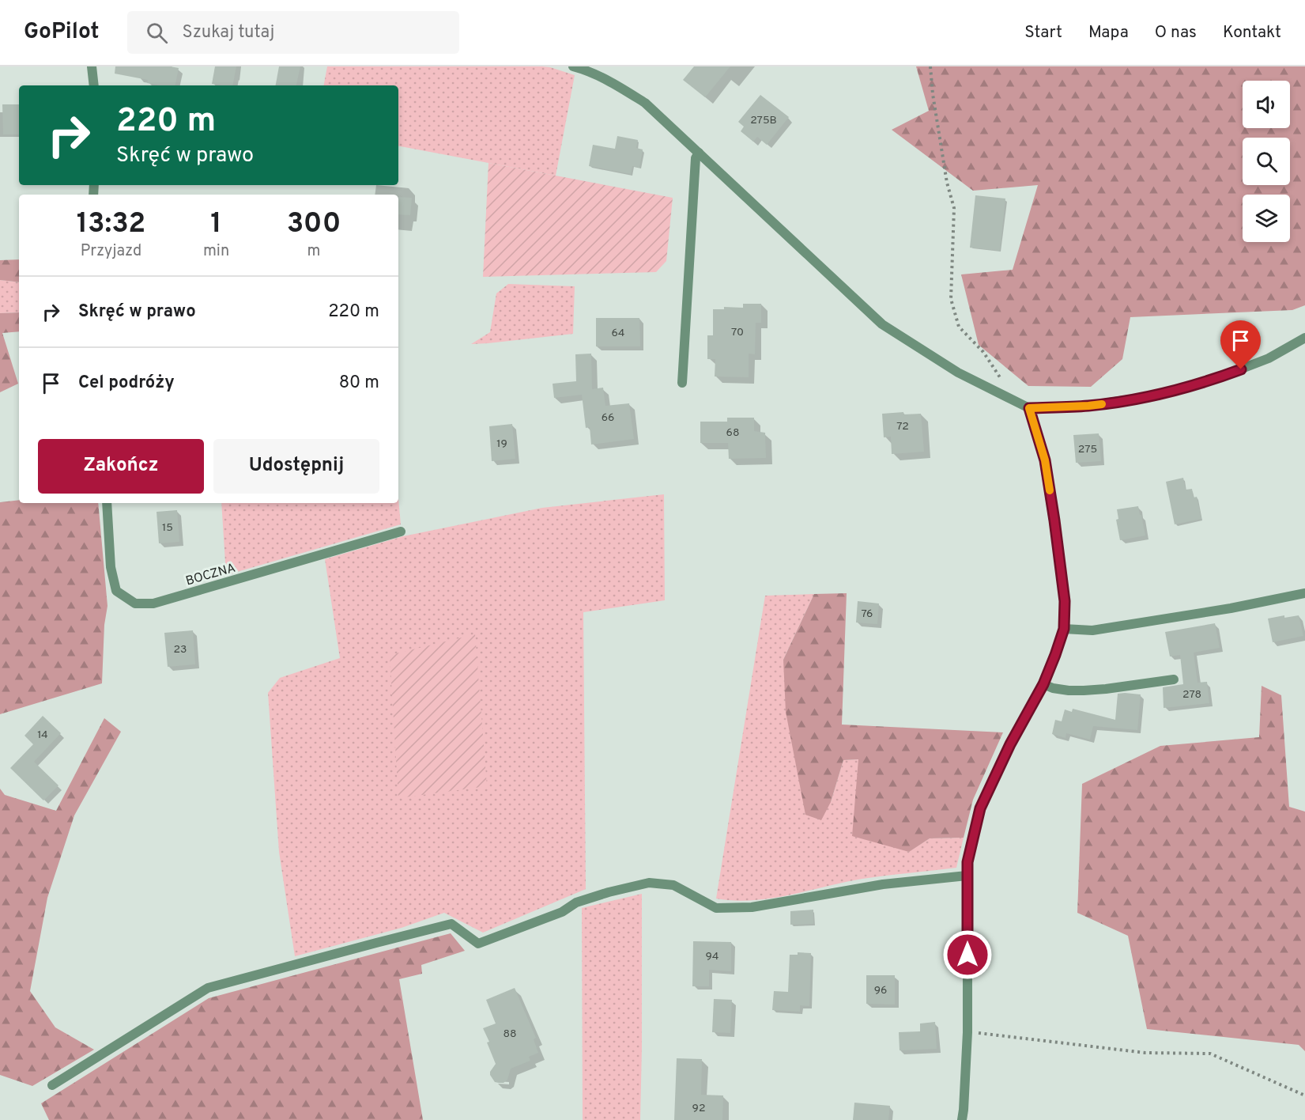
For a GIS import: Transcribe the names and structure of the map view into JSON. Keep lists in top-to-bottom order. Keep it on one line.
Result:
{"streets":{"street":["BOCZNA"]},"house_numbers":["275B","70","64","66","72","68","19","275","15","76","23","278","14","94","96","88","92"],"page":{"header":"GoPilot","search":"Szukaj tutaj","nav":["Start","Mapa","O nas","Kontakt"],"turn":["220 m","Skręć w prawo"],"eta":["13:32","Przyjazd","1","min","300","m"],"list":[{"name":"Skręć w prawo","value":"220 m"},{"name":"Cel podróży","value":"80 m"}],"buttons":["Zakończ","Udostępnij"]}}
